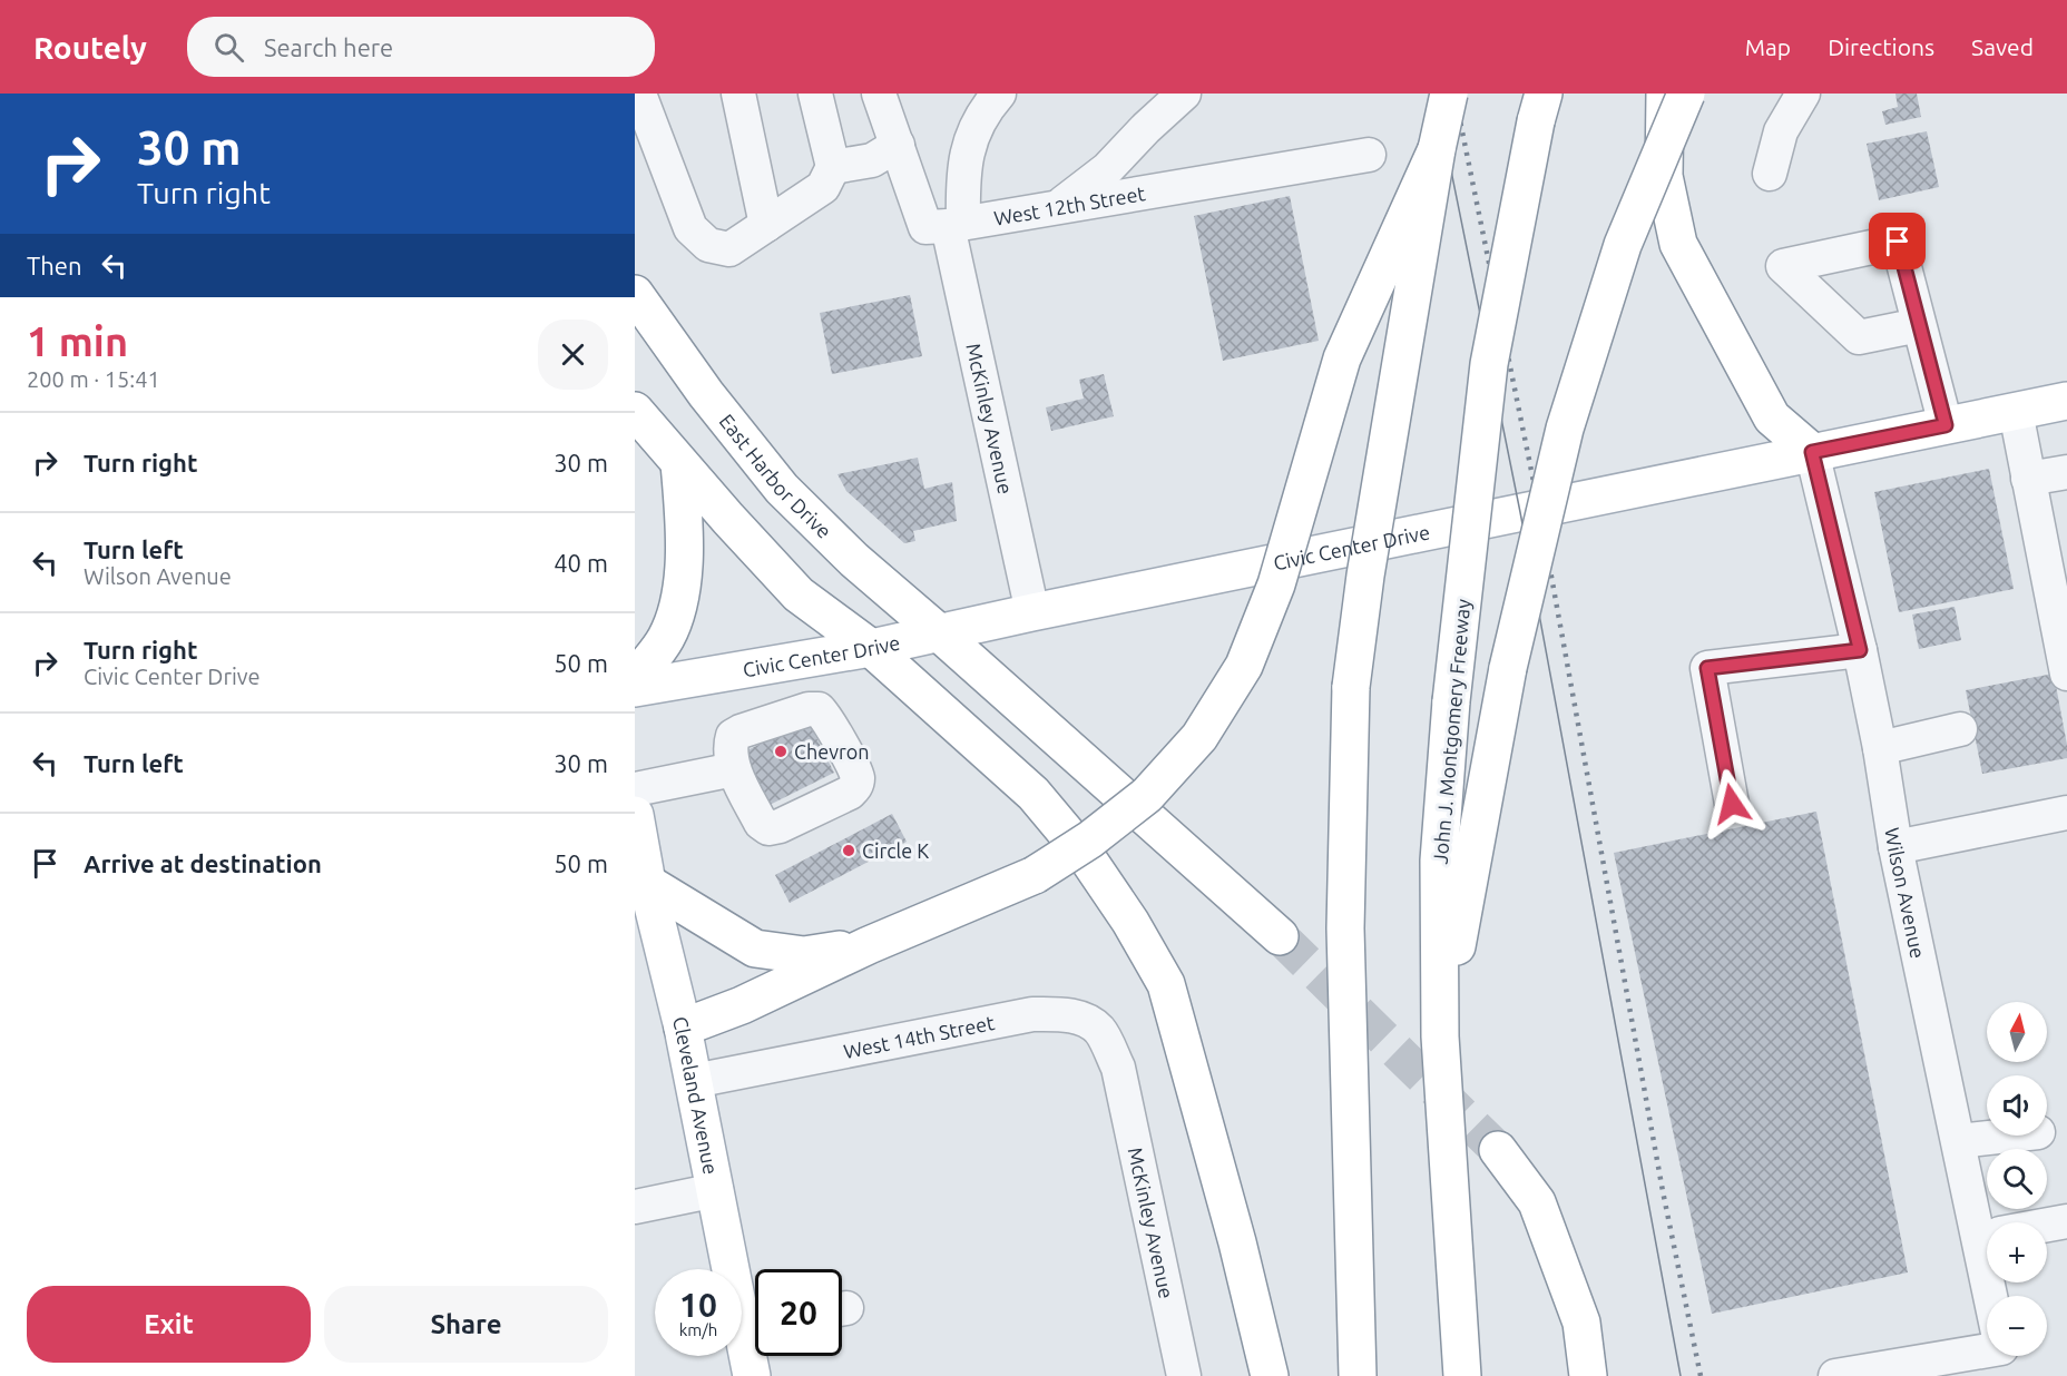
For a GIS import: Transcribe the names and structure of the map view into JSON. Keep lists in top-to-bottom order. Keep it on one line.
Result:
{"streets":{"main road":["East Harbor Drive","Civic Center Drive","John J. Montgomery Freeway","Cleveland Avenue"],"street":["West 12th Street","McKinley Avenue","Wilson Avenue","West 14th Street"]},"crossings":[["West 12th Street","McKinley Avenue"],["McKinley Avenue","Civic Center Drive"],["McKinley Avenue","West 14th Street"],["East Harbor Drive","Civic Center Drive"],["Civic Center Drive","Wilson Avenue"],["West 14th Street","Cleveland Avenue"]],"places":["Chevron","Circle K"],"north":"top","page":{"header":"Routely","search":"Search here","nav":["Map","Directions","Saved"],"turn":["30 m","Turn right"],"then":"Then","heading":["1 min","200 m · 15:41"],"list":[{"name":"Turn right","value":"30 m"},{"name":"Turn left","note":"Wilson Avenue","value":"40 m"},{"name":"Turn right","note":"Civic Center Drive","value":"50 m"},{"name":"Turn left","value":"30 m"},{"name":"Arrive at destination","value":"50 m"}],"map_buttons":["+","−"],"speed":"10 km/h","limit":"20","buttons":["Exit","Share"]}}
